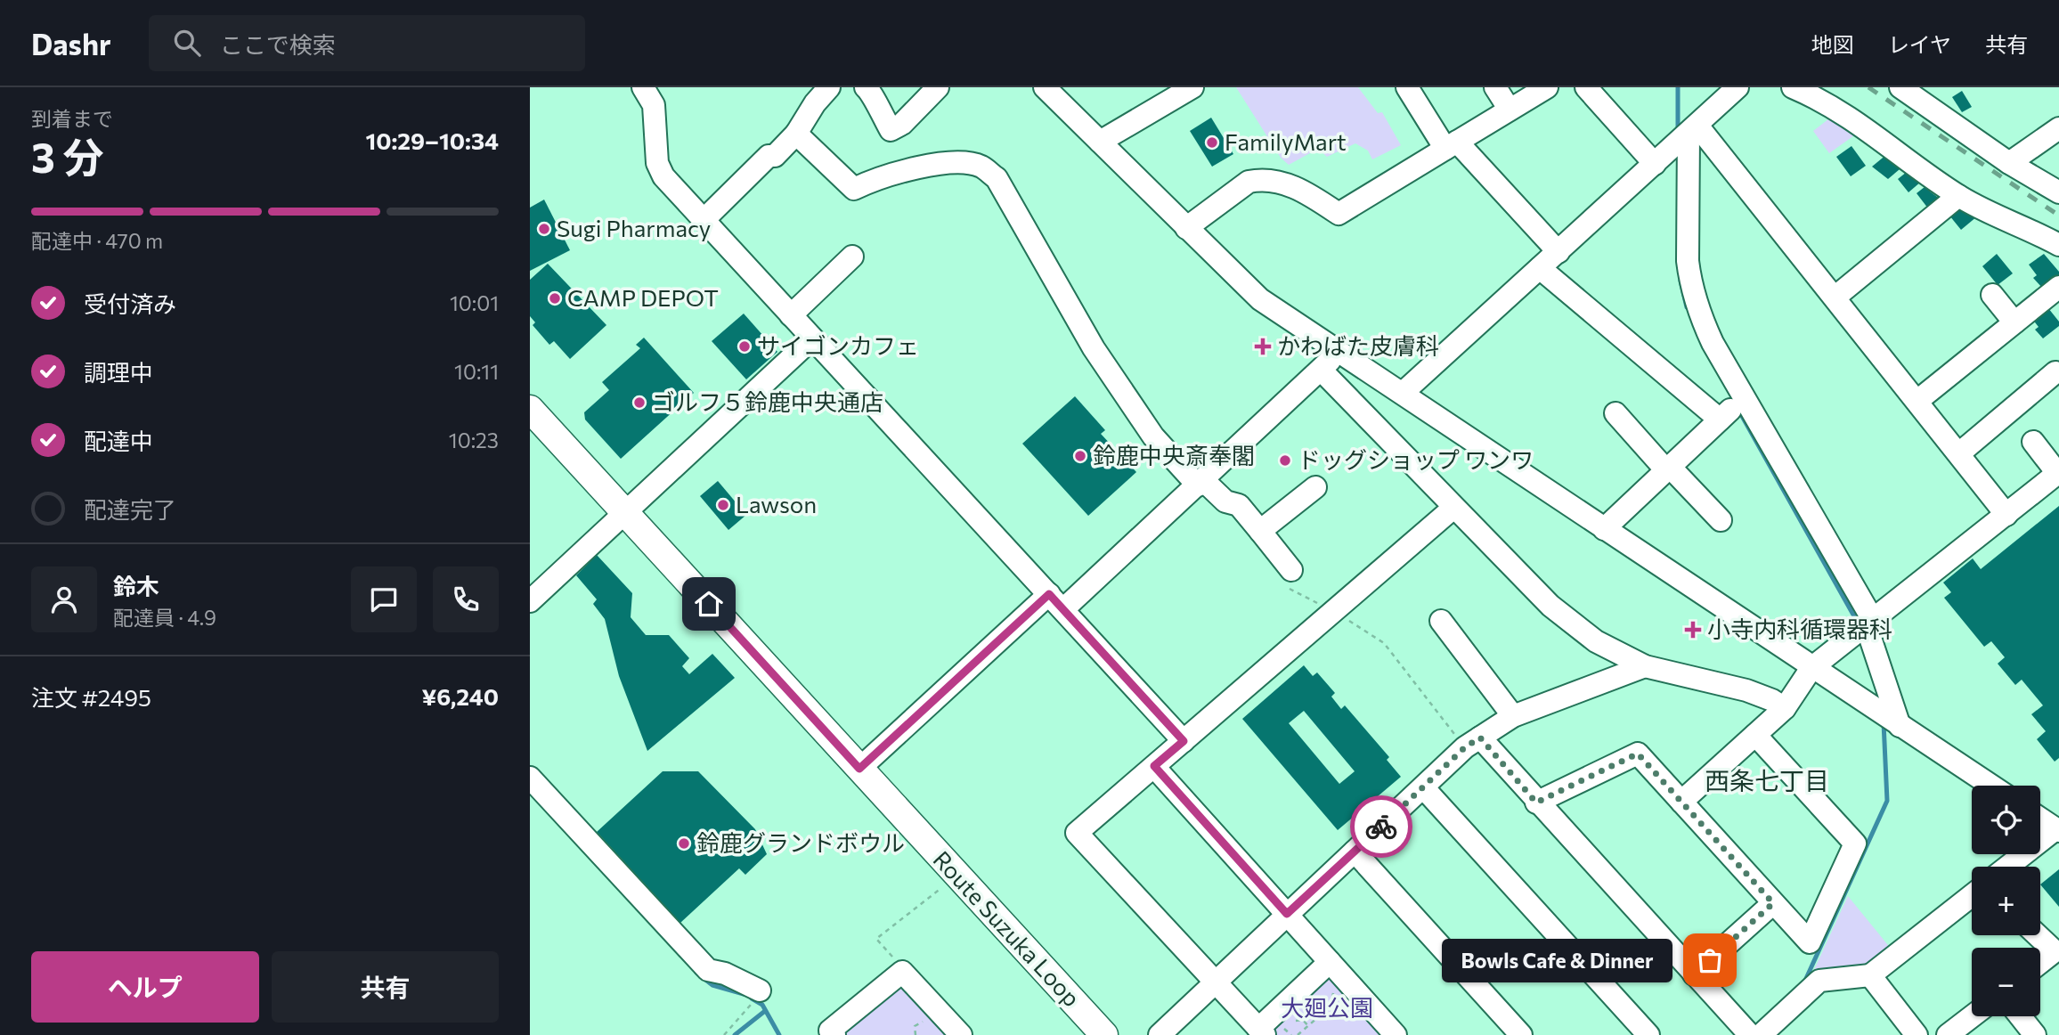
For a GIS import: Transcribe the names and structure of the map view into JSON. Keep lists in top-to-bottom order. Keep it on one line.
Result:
{"streets":{"main road":["Route Suzuka Loop"]},"districts":["西条七丁目"],"parks":["大廻公園"],"places":{"other":["FamilyMart","Sugi Pharmacy","CAMP DEPOT","サイゴンカフェ","ゴルフ５鈴鹿中央通店","鈴鹿中央斎奉閣","ドッグショップ ワンワ","Lawson","鈴鹿グランドボウル","Bowls Cafe & Dinner"],"health":["かわばた皮膚科","小寺内科循環器科"]},"page":{"header":"Dashr","search":"ここで検索","nav":["地図","レイヤ","共有"],"heading":["3 分","到着まで","10:29–10:34"],"panel":["鈴木","配達員 · 4.9","注文 #2495","¥6,240"],"bar":"配達中 · 470 m","list":[["受付済み","10:01"],["調理中","10:11"],["配達中","10:23"],"配達完了"],"map_buttons":["+","−"],"buttons":["ヘルプ","共有"],"bubble":"Bowls Cafe & Dinner"}}
